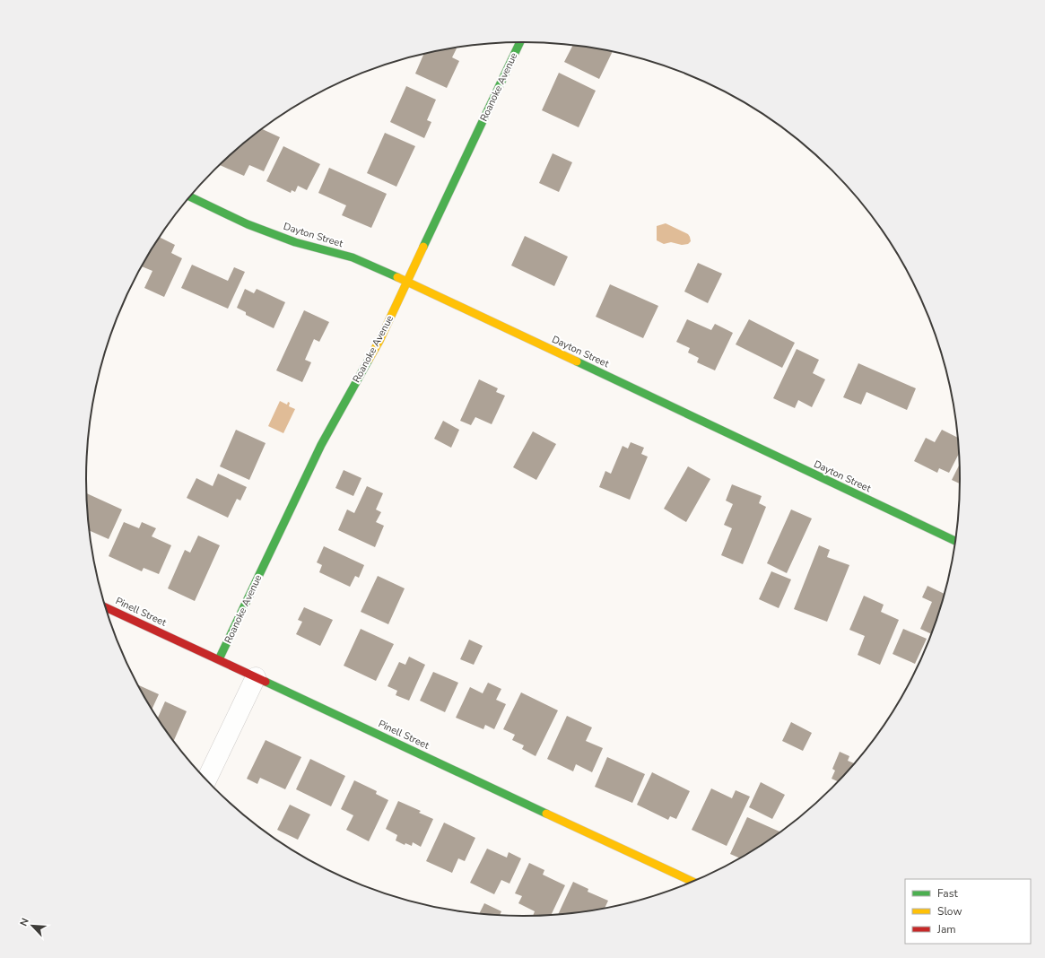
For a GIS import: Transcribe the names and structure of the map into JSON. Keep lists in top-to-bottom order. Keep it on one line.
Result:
{"streets":{"street":["Roanoke Avenue","Dayton Street","Pinell Street"]},"crossings":[["Roanoke Avenue","Dayton Street"],["Roanoke Avenue","Pinell Street"]],"legend":["Fast","Slow","Jam"],"north":"top left"}
